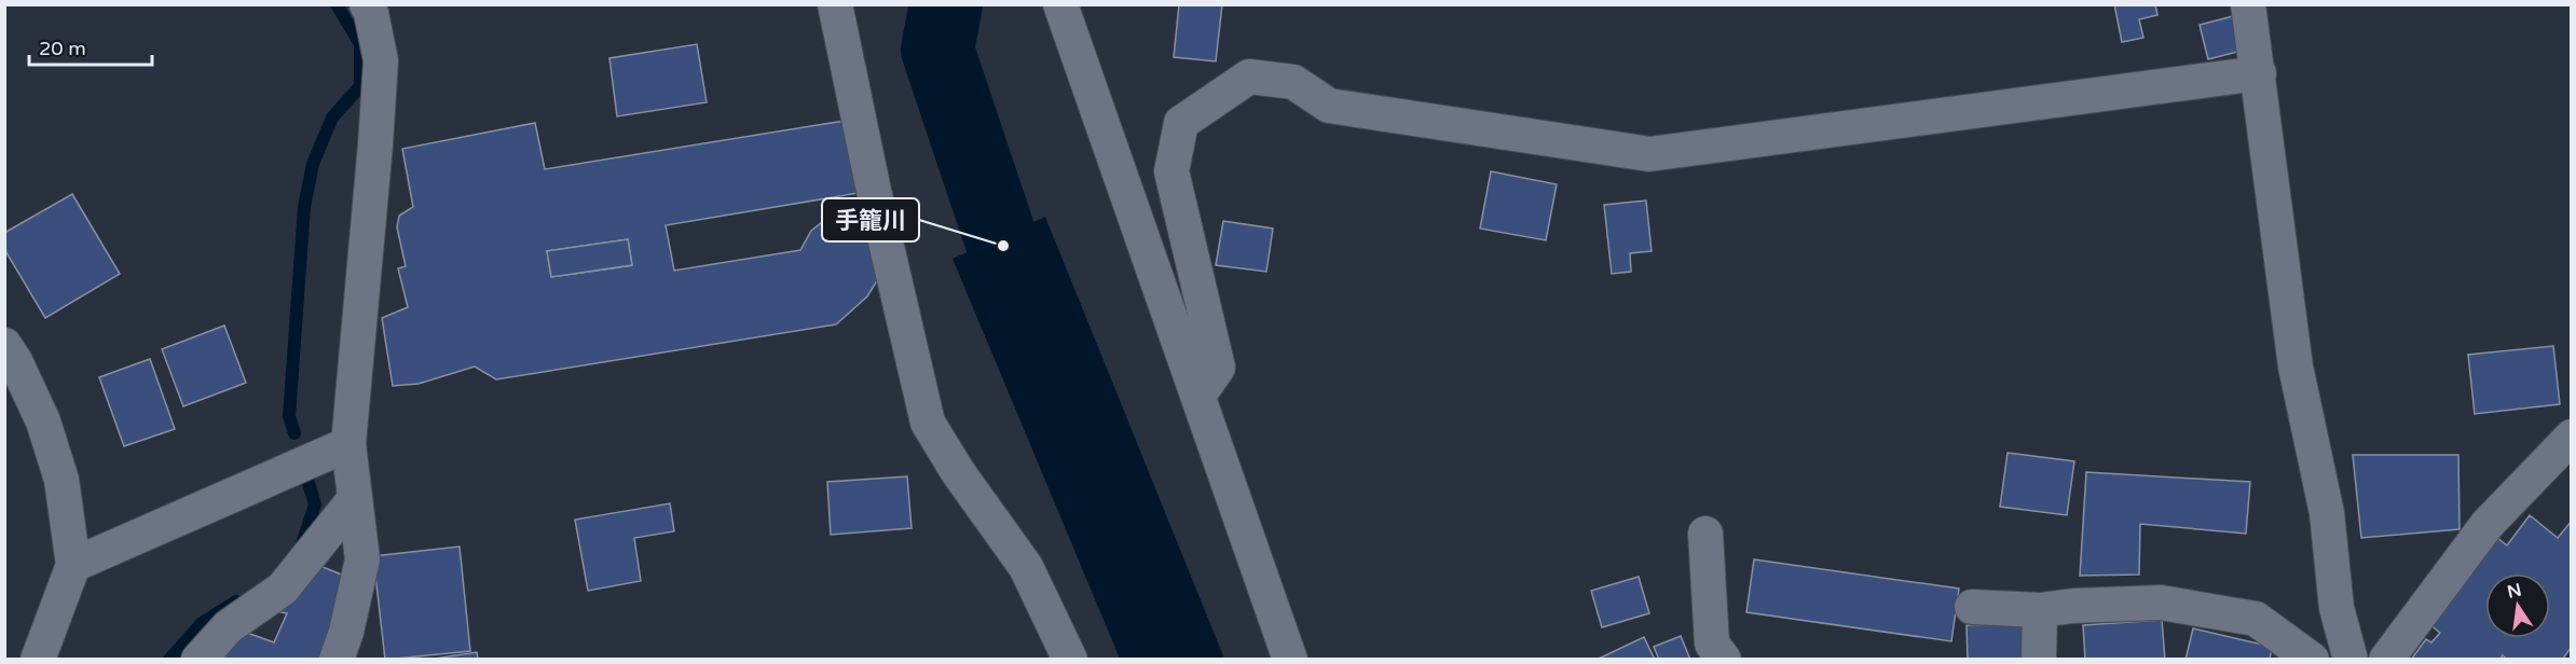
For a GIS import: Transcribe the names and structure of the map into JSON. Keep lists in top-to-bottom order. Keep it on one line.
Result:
{"places":["手籠川"],"scale_bar":"20 m","north":"top"}
